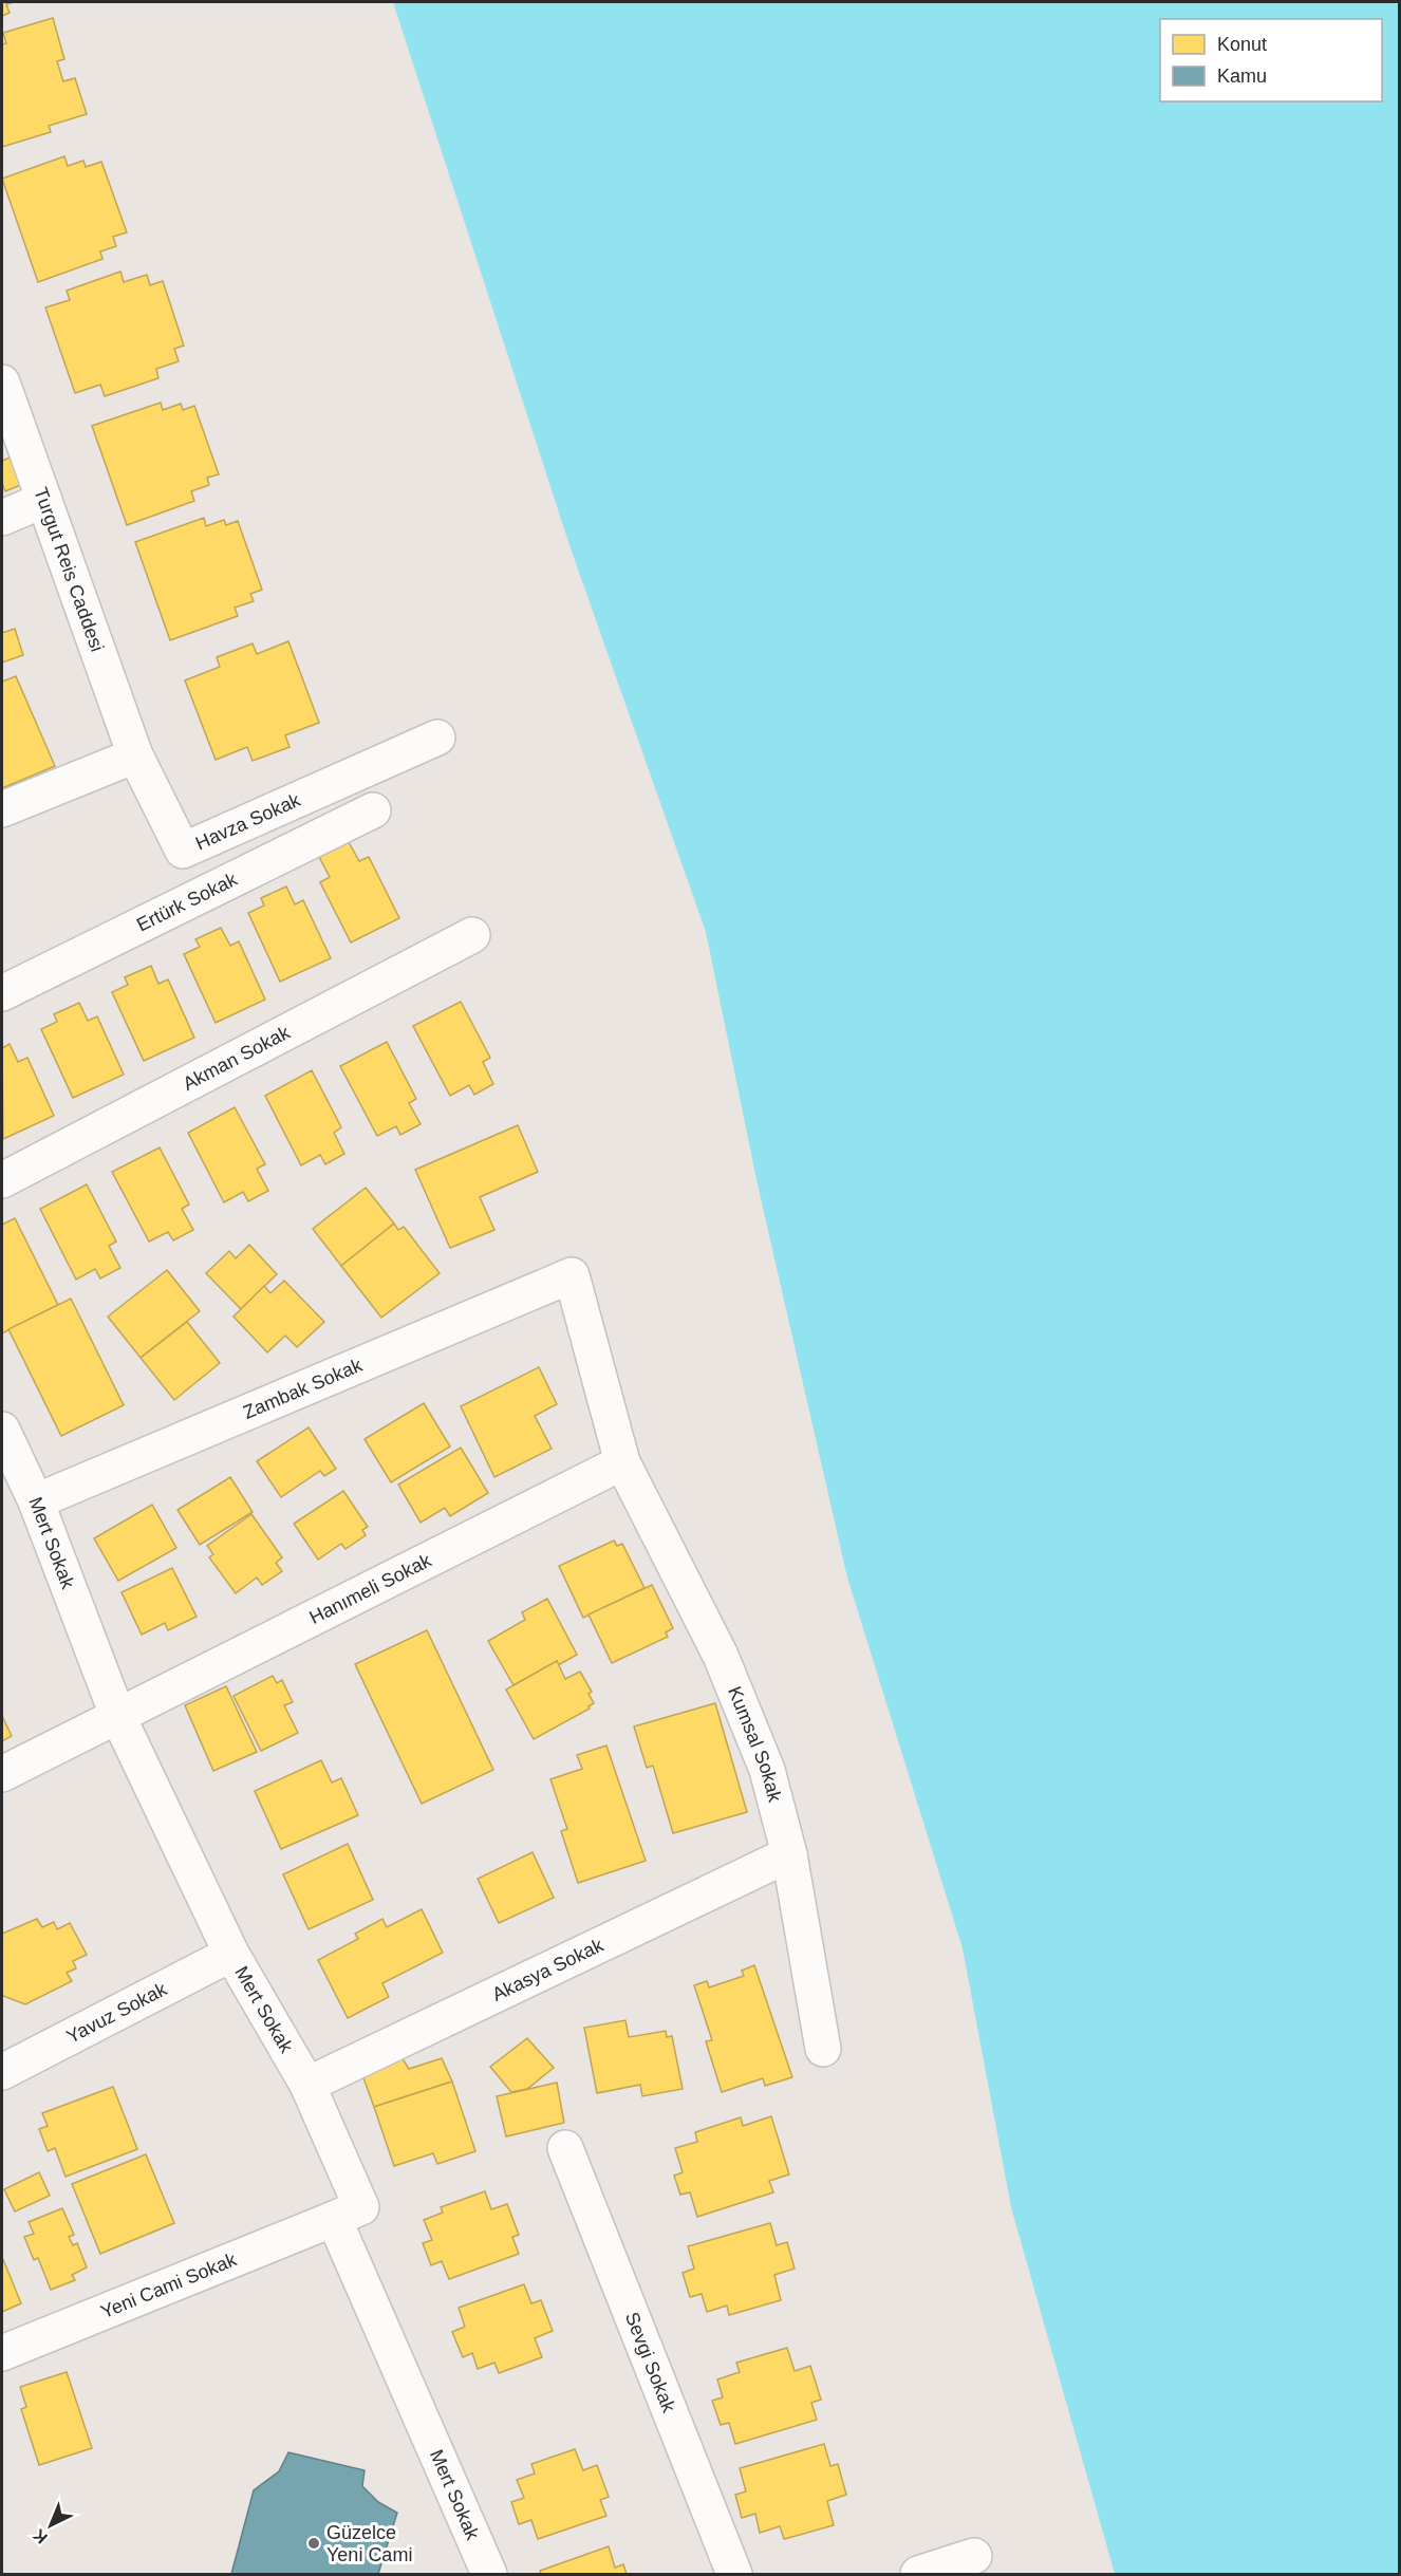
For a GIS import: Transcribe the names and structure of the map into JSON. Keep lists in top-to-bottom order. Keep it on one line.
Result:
{"streets":{"street":["Turgut Reis Caddesi","Havza Sokak","Ertürk Sokak","Akman Sokak","Zambak Sokak","Mert Sokak","Hanımeli Sokak","Kumsal Sokak","Akasya Sokak","Yavuz Sokak","Yeni Cami Sokak","Sevgi Sokak"]},"crossings":[["Turgut Reis Caddesi","Havza Sokak"],["Zambak Sokak","Mert Sokak"],["Zambak Sokak","Kumsal Sokak"],["Mert Sokak","Hanımeli Sokak"],["Mert Sokak","Akasya Sokak"],["Mert Sokak","Yavuz Sokak"],["Mert Sokak","Yeni Cami Sokak"],["Hanımeli Sokak","Kumsal Sokak"],["Kumsal Sokak","Akasya Sokak"]],"places":["Güzelce Yeni Cami"],"legend":["Konut","Kamu"],"north":"bottom left"}
